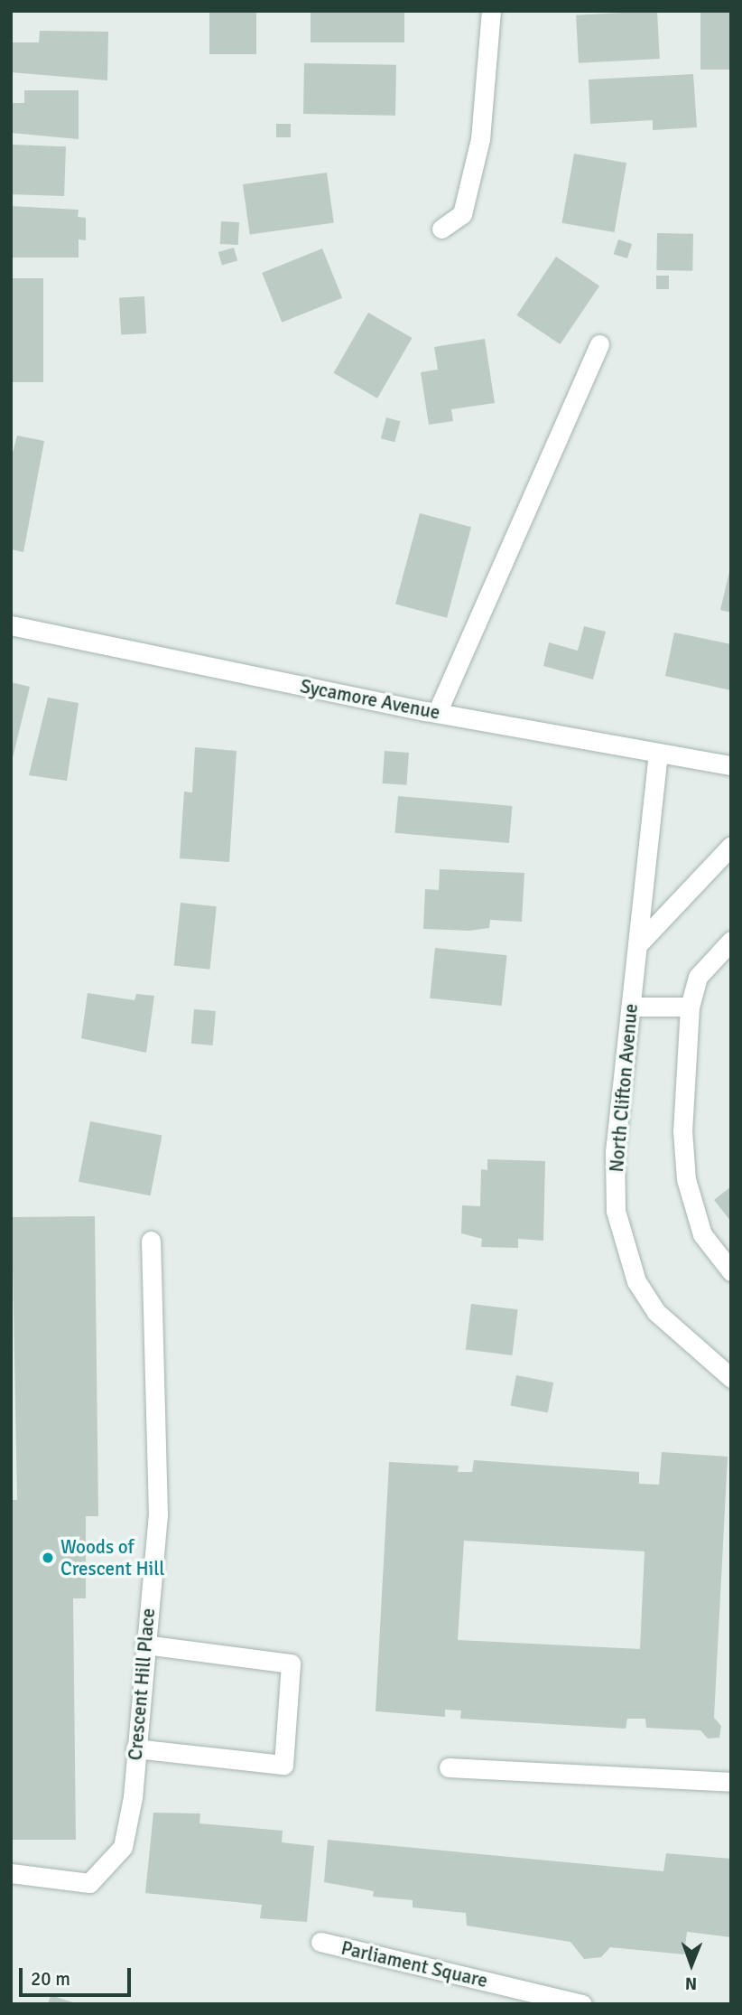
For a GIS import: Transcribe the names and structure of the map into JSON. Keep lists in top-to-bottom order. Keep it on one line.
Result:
{"streets":{"street":["Sycamore Avenue","North Clifton Avenue","Crescent Hill Place","Parliament Square"]},"crossings":[["Sycamore Avenue","North Clifton Avenue"]],"places":["Woods of Crescent Hill"],"scale_bar":"20 m","north":"bottom"}
